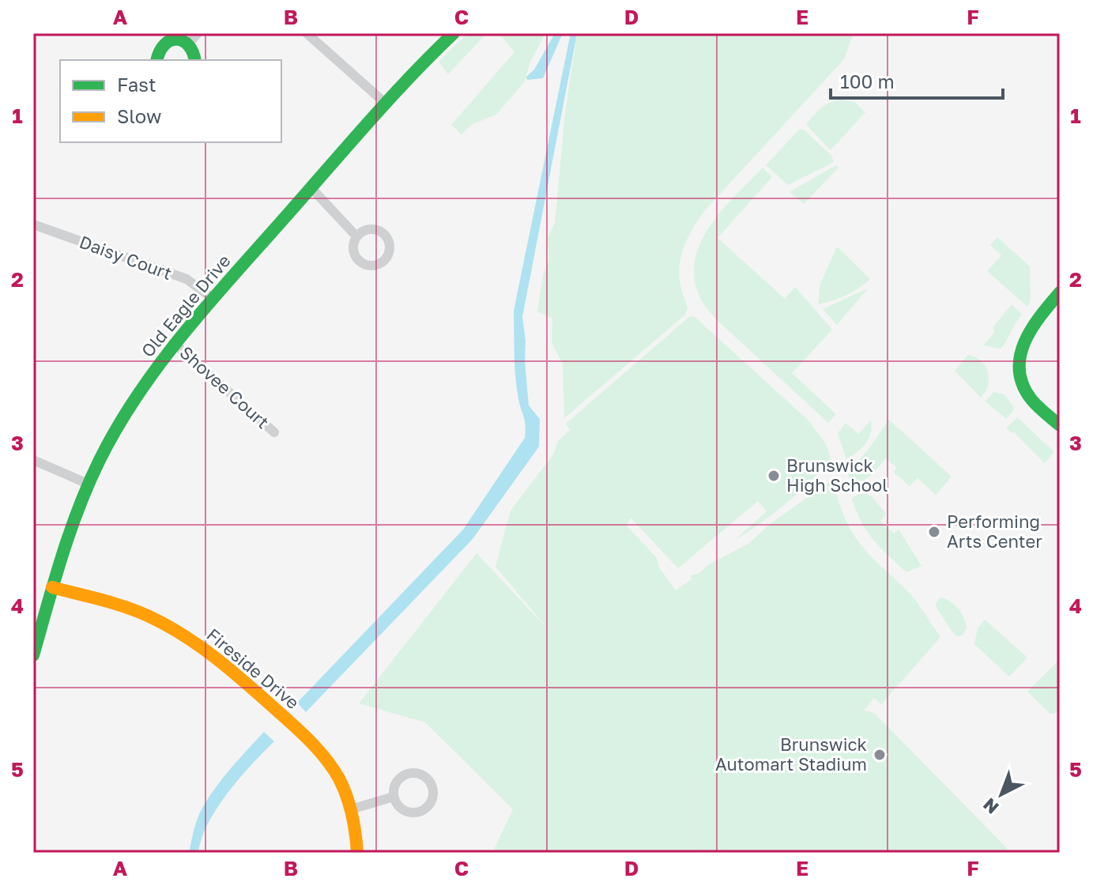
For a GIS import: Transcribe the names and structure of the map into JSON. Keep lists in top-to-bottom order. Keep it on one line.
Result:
{"streets":{"street":["Daisy Court","Old Eagle Drive","Shovee Court","Fireside Drive"]},"crossings":[["Daisy Court","Old Eagle Drive"],["Old Eagle Drive","Shovee Court"],["Old Eagle Drive","Fireside Drive"]],"places":["Brunswick High School","Performing Arts Center","Brunswick Automart Stadium"],"legend":["Fast","Slow"],"scale_bar":"100 m","north":"bottom left","grid":{"columns":["A","B","C","D","E","F"],"rows":["1","2","3","4","5"]}}
